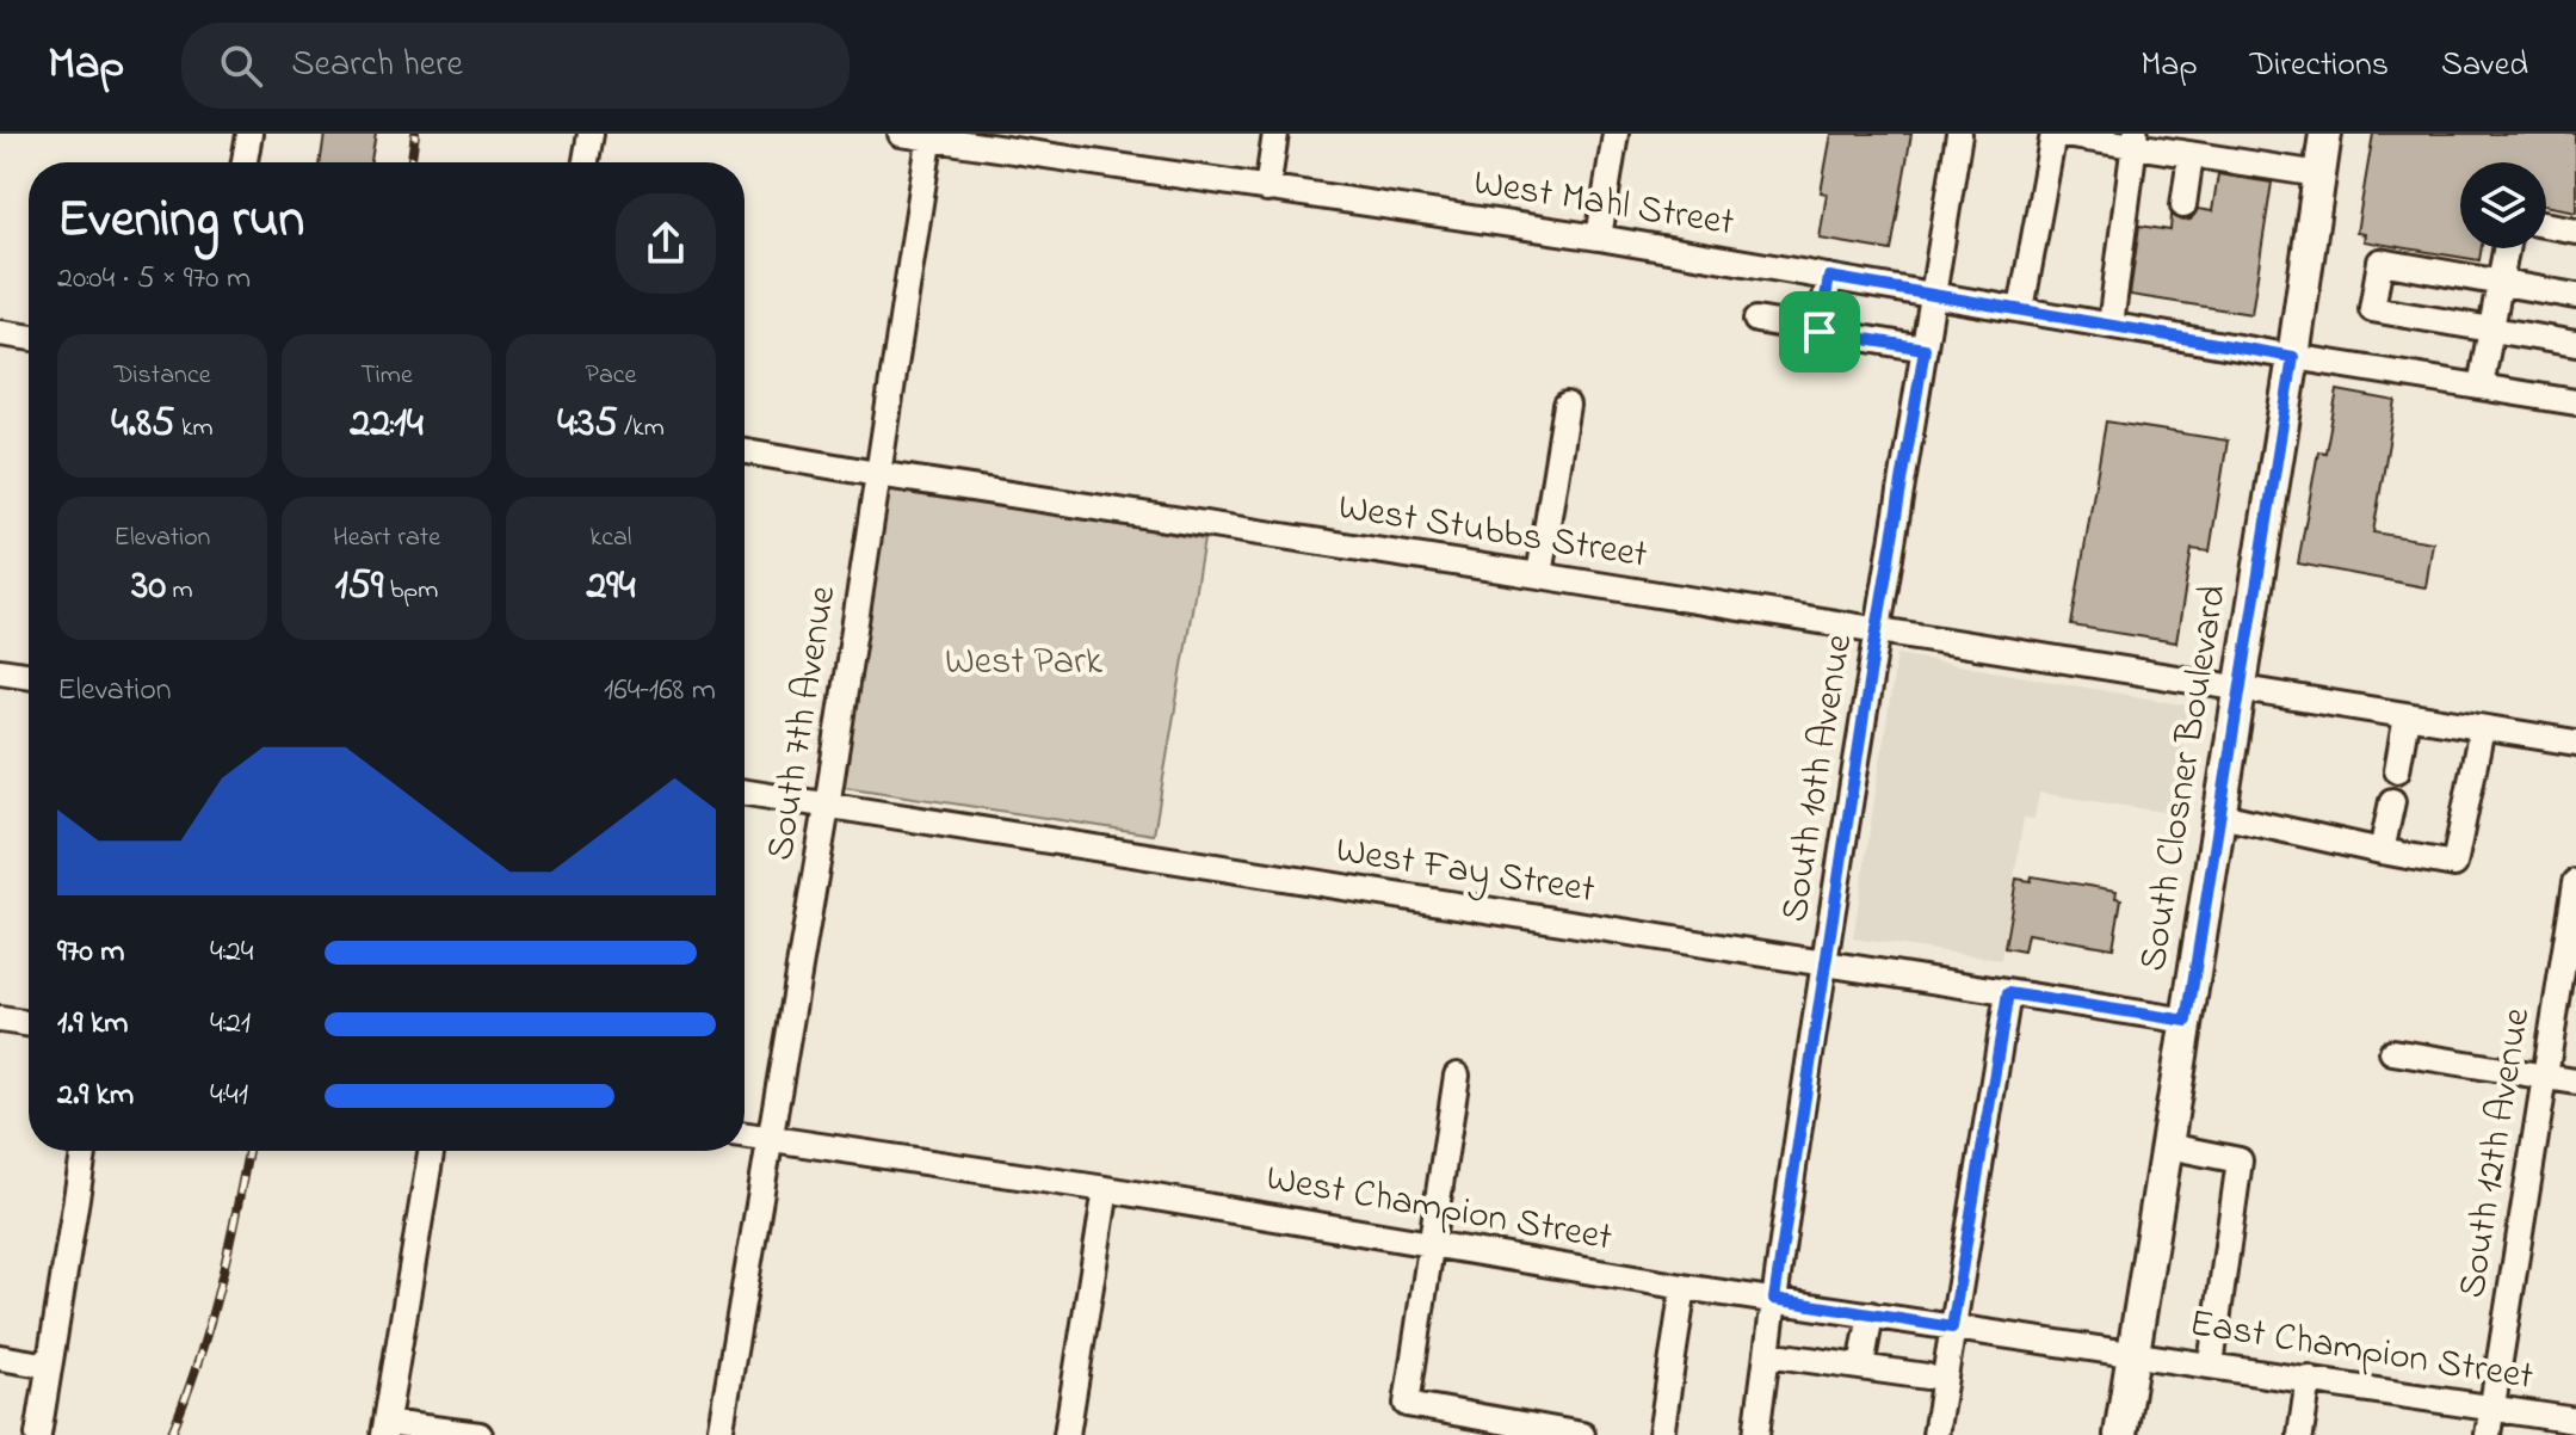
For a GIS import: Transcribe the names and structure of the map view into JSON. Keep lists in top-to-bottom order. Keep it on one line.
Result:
{"streets":{"main road":["South Closner Boulevard"],"street":["West Mahl Street","West Stubbs Street","South 7th Avenue","South 10th Avenue","West Fay Street","South 12th Avenue","West Champion Street","East Champion Street"]},"crossings":[["West Mahl Street","South 7th Avenue"],["West Mahl Street","South 10th Avenue"],["West Mahl Street","South Closner Boulevard"],["West Stubbs Street","South 7th Avenue"],["West Stubbs Street","South 10th Avenue"],["West Stubbs Street","South Closner Boulevard"],["South 7th Avenue","West Fay Street"],["South 7th Avenue","West Champion Street"],["South 10th Avenue","West Fay Street"],["South 10th Avenue","West Champion Street"],["South Closner Boulevard","West Fay Street"],["South Closner Boulevard","West Champion Street"],["South Closner Boulevard","East Champion Street"],["South 12th Avenue","East Champion Street"],["West Champion Street","East Champion Street"]],"parks":["West Park"],"page":{"header":"Map","search":"Search here","nav":["Map","Directions","Saved"],"heading":["Evening run","20:04 · 5 × 970 m"],"stats":[["Distance","4.85 km"],["Time","22:14"],["Pace","4:35 /km"],["Elevation","30 m"],["Heart rate","159 bpm"],["kcal","294"]],"chart":["Elevation","164–168 m"],"list":[{"name":"970 m","note":"4:24"},{"name":"1.9 km","note":"4:21"},{"name":"2.9 km","note":"4:41"}]}}
